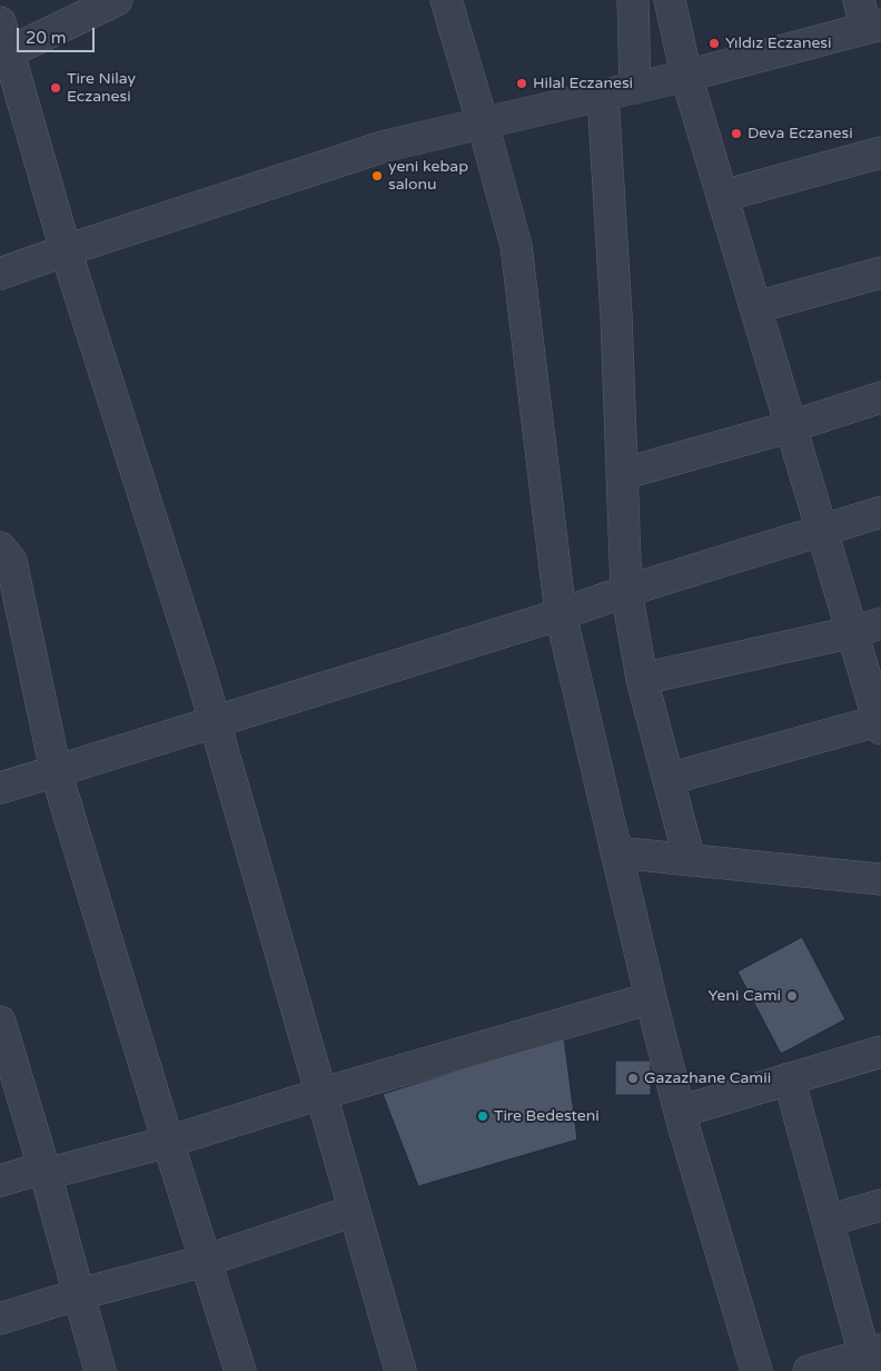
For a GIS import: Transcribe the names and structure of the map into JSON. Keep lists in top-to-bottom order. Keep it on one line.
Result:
{"places":["Yıldız Eczanesi","Hilal Eczanesi","Tire Nilay Eczanesi","Deva Eczanesi","yeni kebap salonu","Yeni Cami","Gazazhane Camii","Tire Bedesteni"],"scale_bar":"20 m"}
